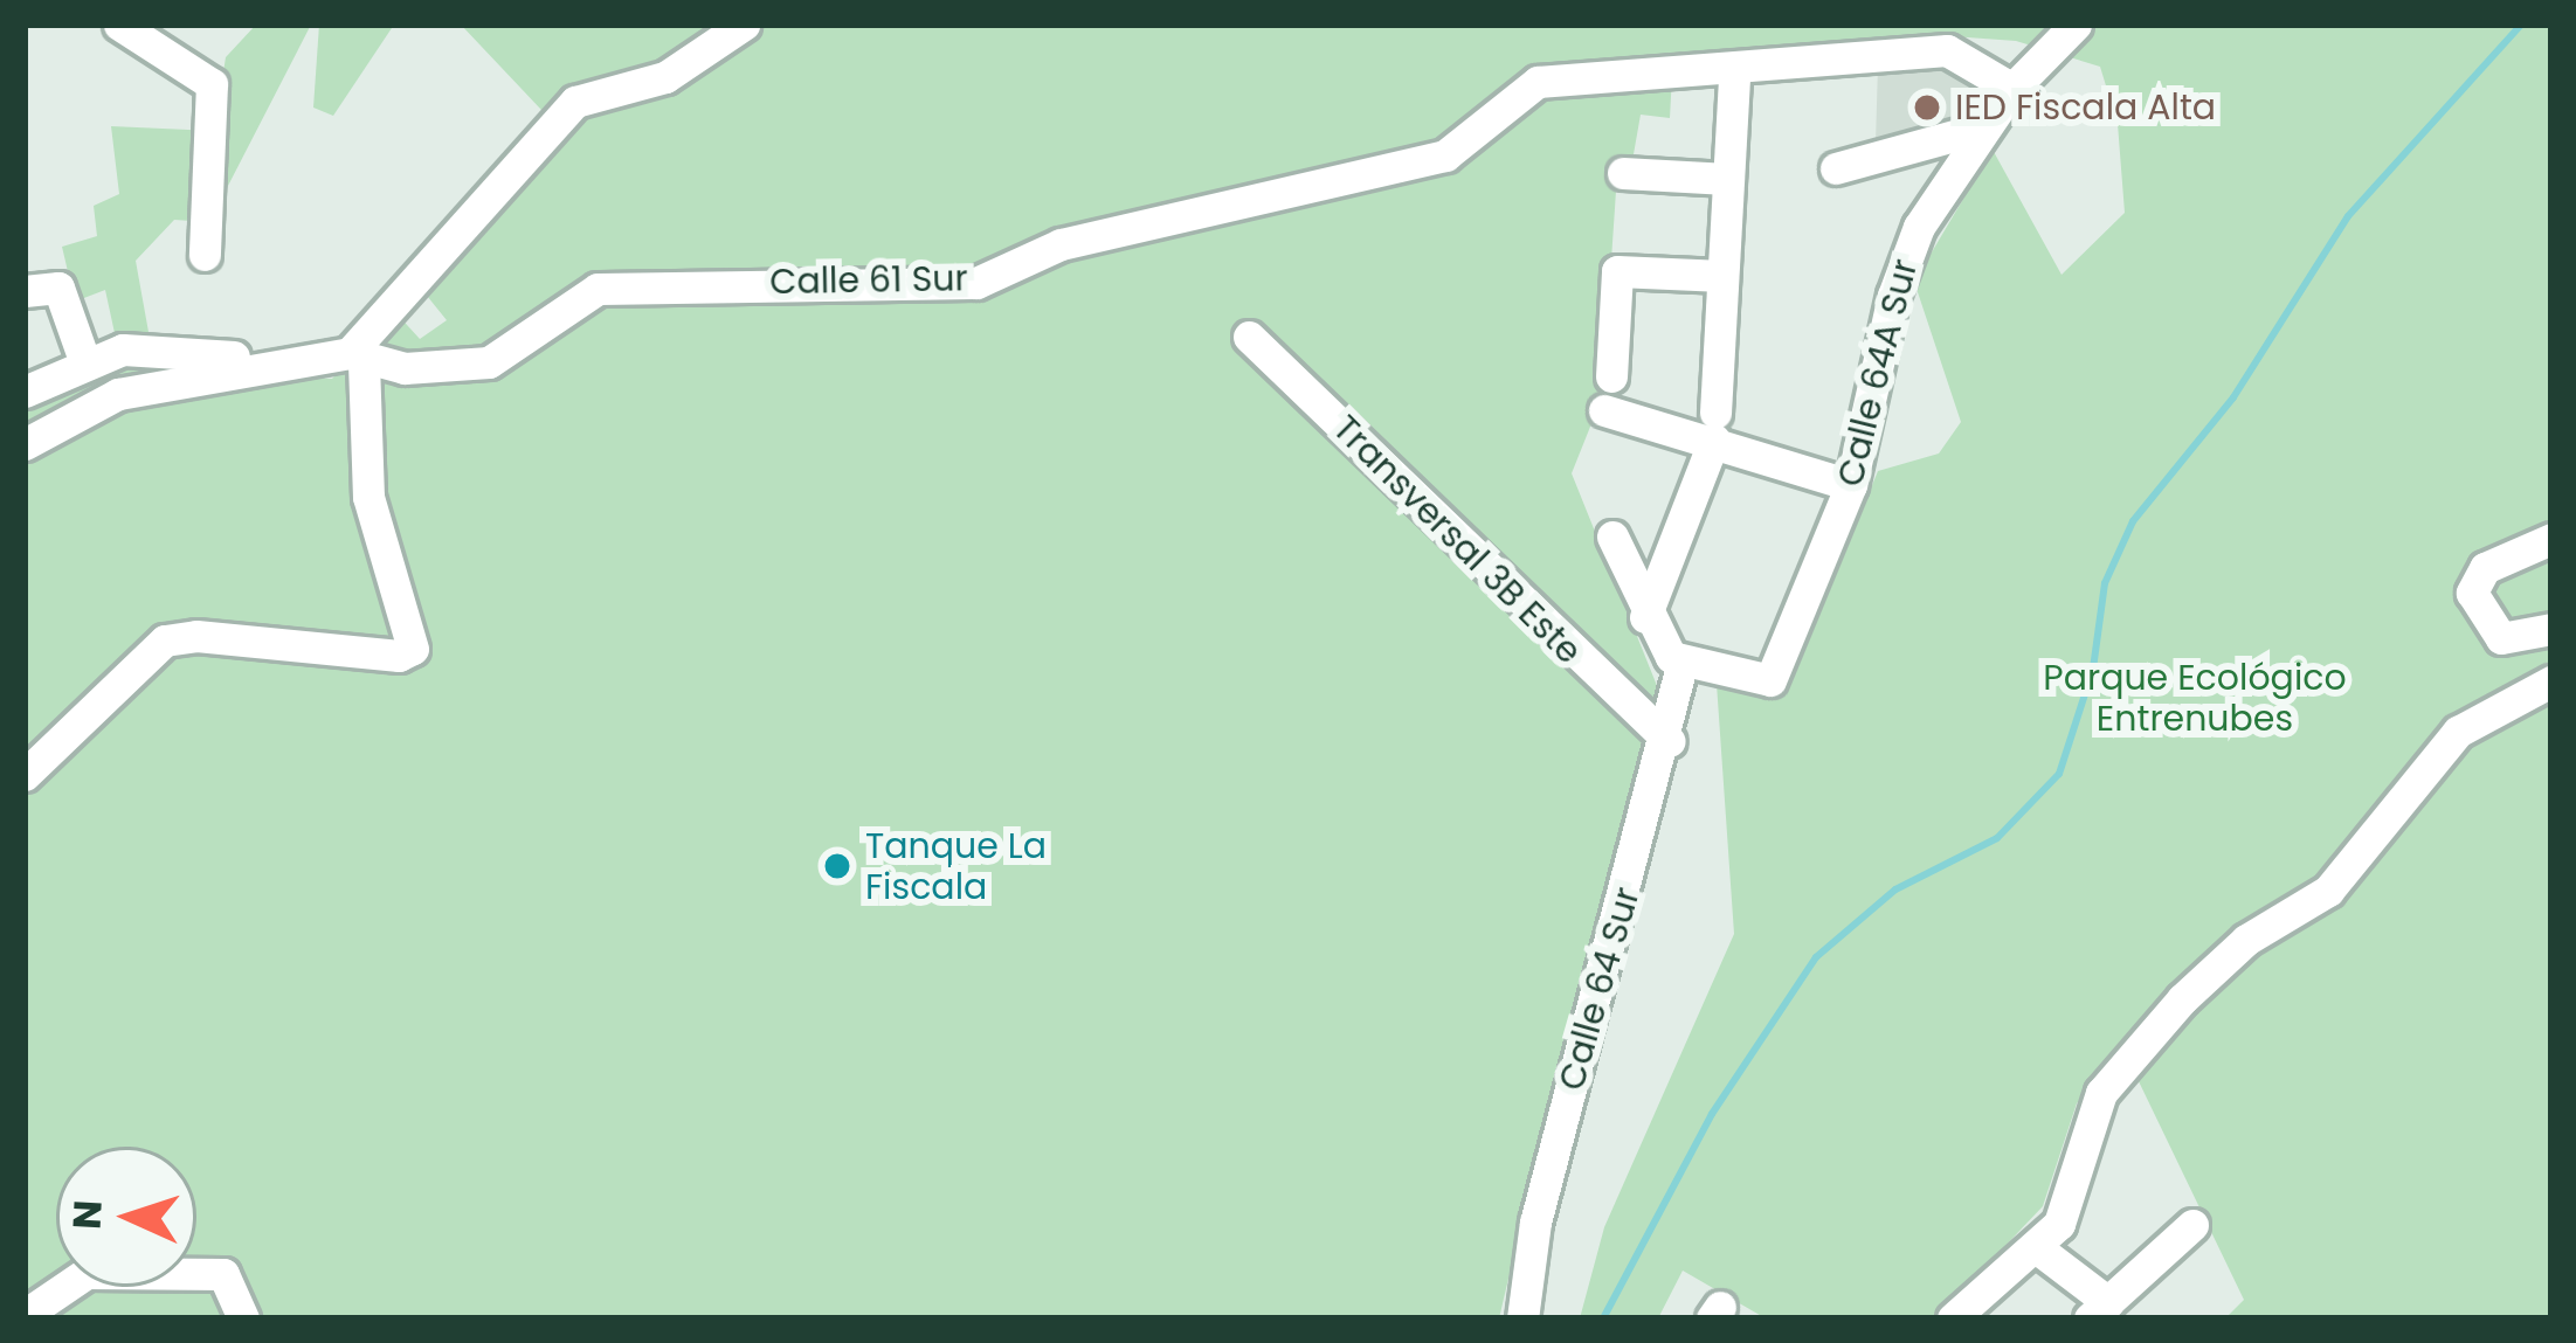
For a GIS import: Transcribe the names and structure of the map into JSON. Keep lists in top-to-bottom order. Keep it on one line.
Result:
{"streets":{"street":["Calle 61 Sur","Calle 64A Sur","Transversal 3B Este","Calle 64 Sur"]},"crossings":[["Calle 64A Sur","Calle 64 Sur"],["Transversal 3B Este","Calle 64 Sur"]],"parks":["Parque Ecológico Entrenubes"],"places":["IED Fiscala Alta","Tanque La Fiscala"],"north":"left"}
